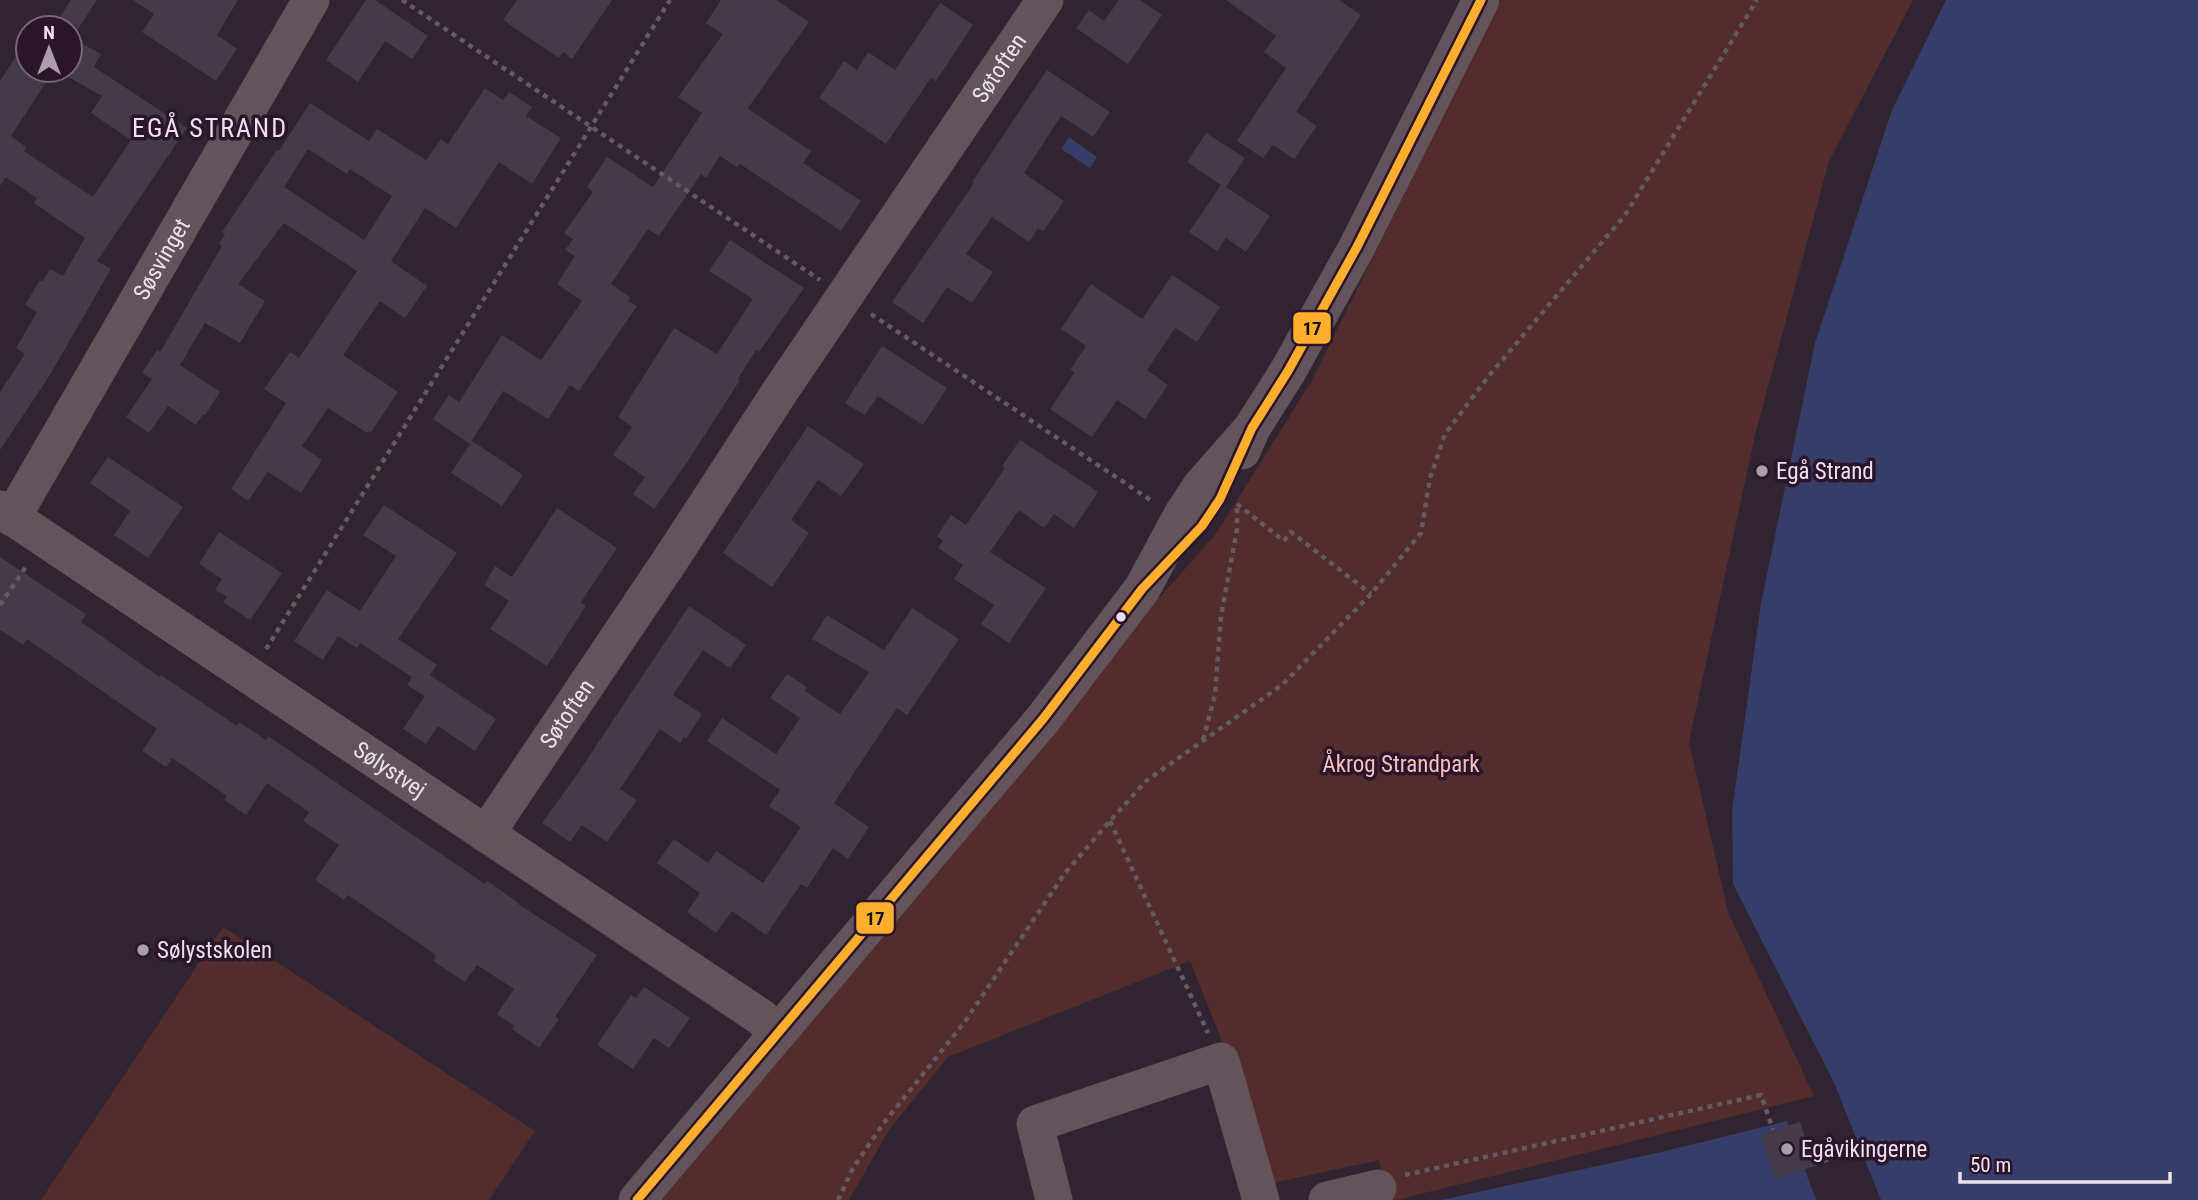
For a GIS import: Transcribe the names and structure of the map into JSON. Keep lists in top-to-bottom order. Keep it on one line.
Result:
{"streets":{"street":["Søtoften","Søsvinget","Sølystvej"]},"crossings":[["Søtoften","Sølystvej"],["Søsvinget","Sølystvej"]],"districts":["EGÅ STRAND"],"parks":["Åkrog Strandpark"],"places":["Egå Strand","Sølystskolen","Egåvikingerne"],"lines":["transit line 17"],"scale_bar":"50 m","north":"top"}
